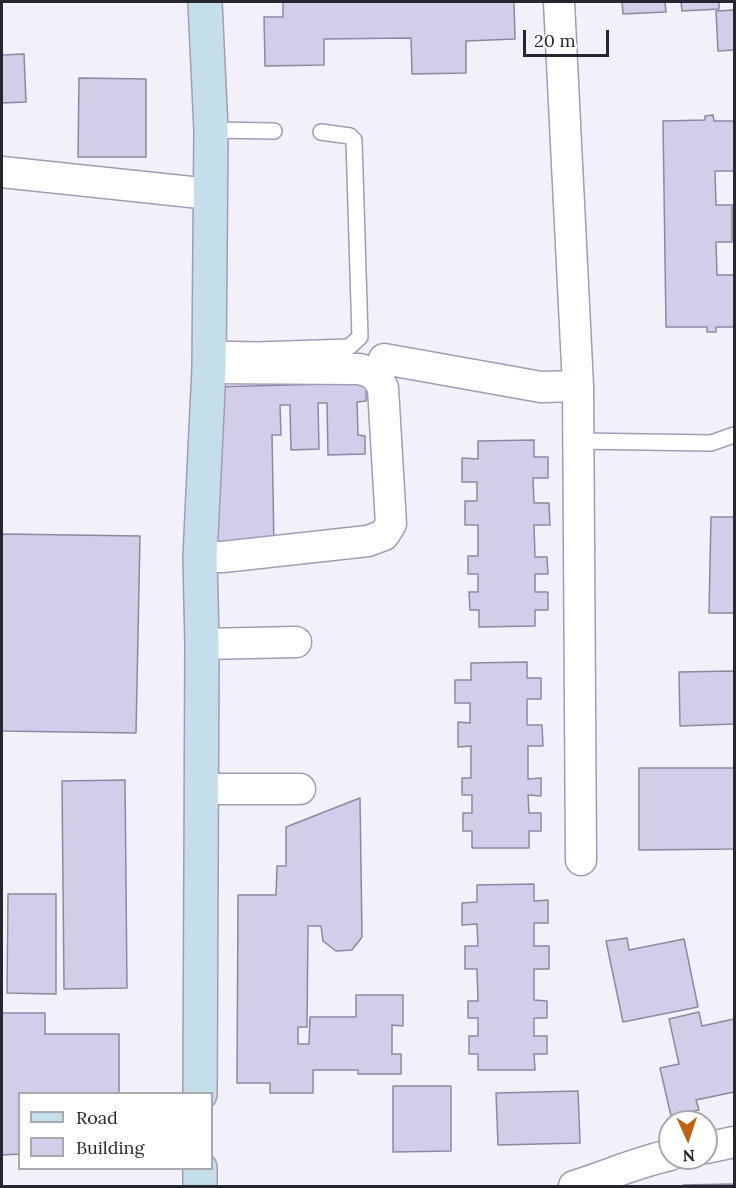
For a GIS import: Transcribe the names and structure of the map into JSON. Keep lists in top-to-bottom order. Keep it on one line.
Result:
{"legend":["Road","Building"],"scale_bar":"20 m","north":"bottom"}
